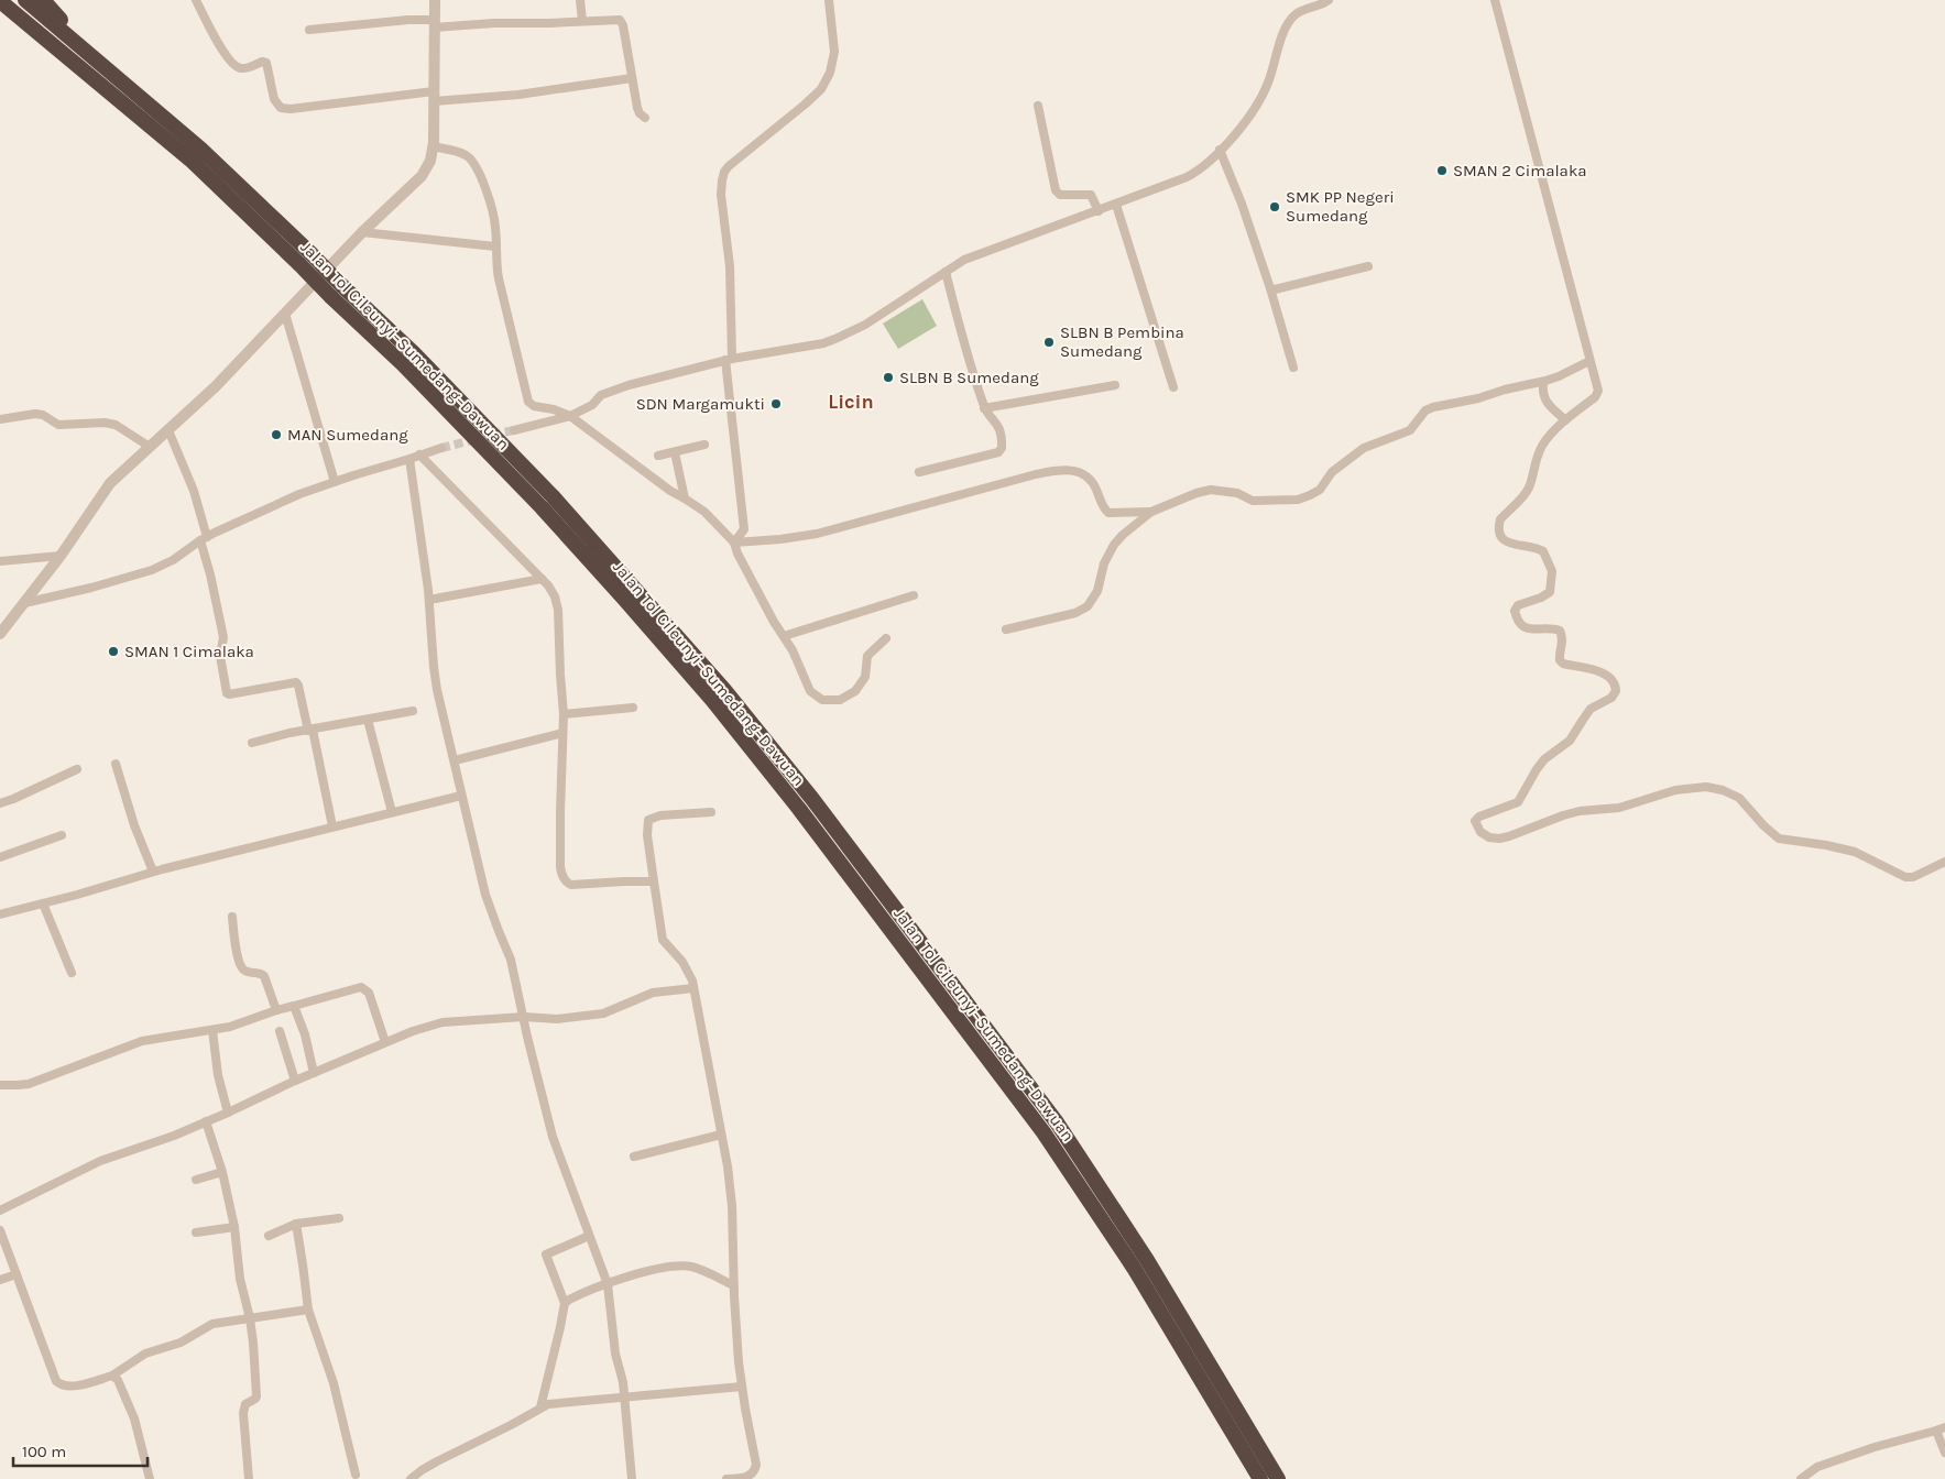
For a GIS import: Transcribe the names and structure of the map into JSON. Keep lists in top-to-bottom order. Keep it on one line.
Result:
{"streets":{"highway":["Jalan Tol Cileunyi–Sumedang–Dawuan"]},"districts":["Licin"],"places":["SMAN 2 Cimalaka","SMK PP Negeri Sumedang","SLBN B Pembina Sumedang","SLBN B Sumedang","SDN Margamukti","MAN Sumedang","SMAN 1 Cimalaka"],"scale_bar":"100 m"}
